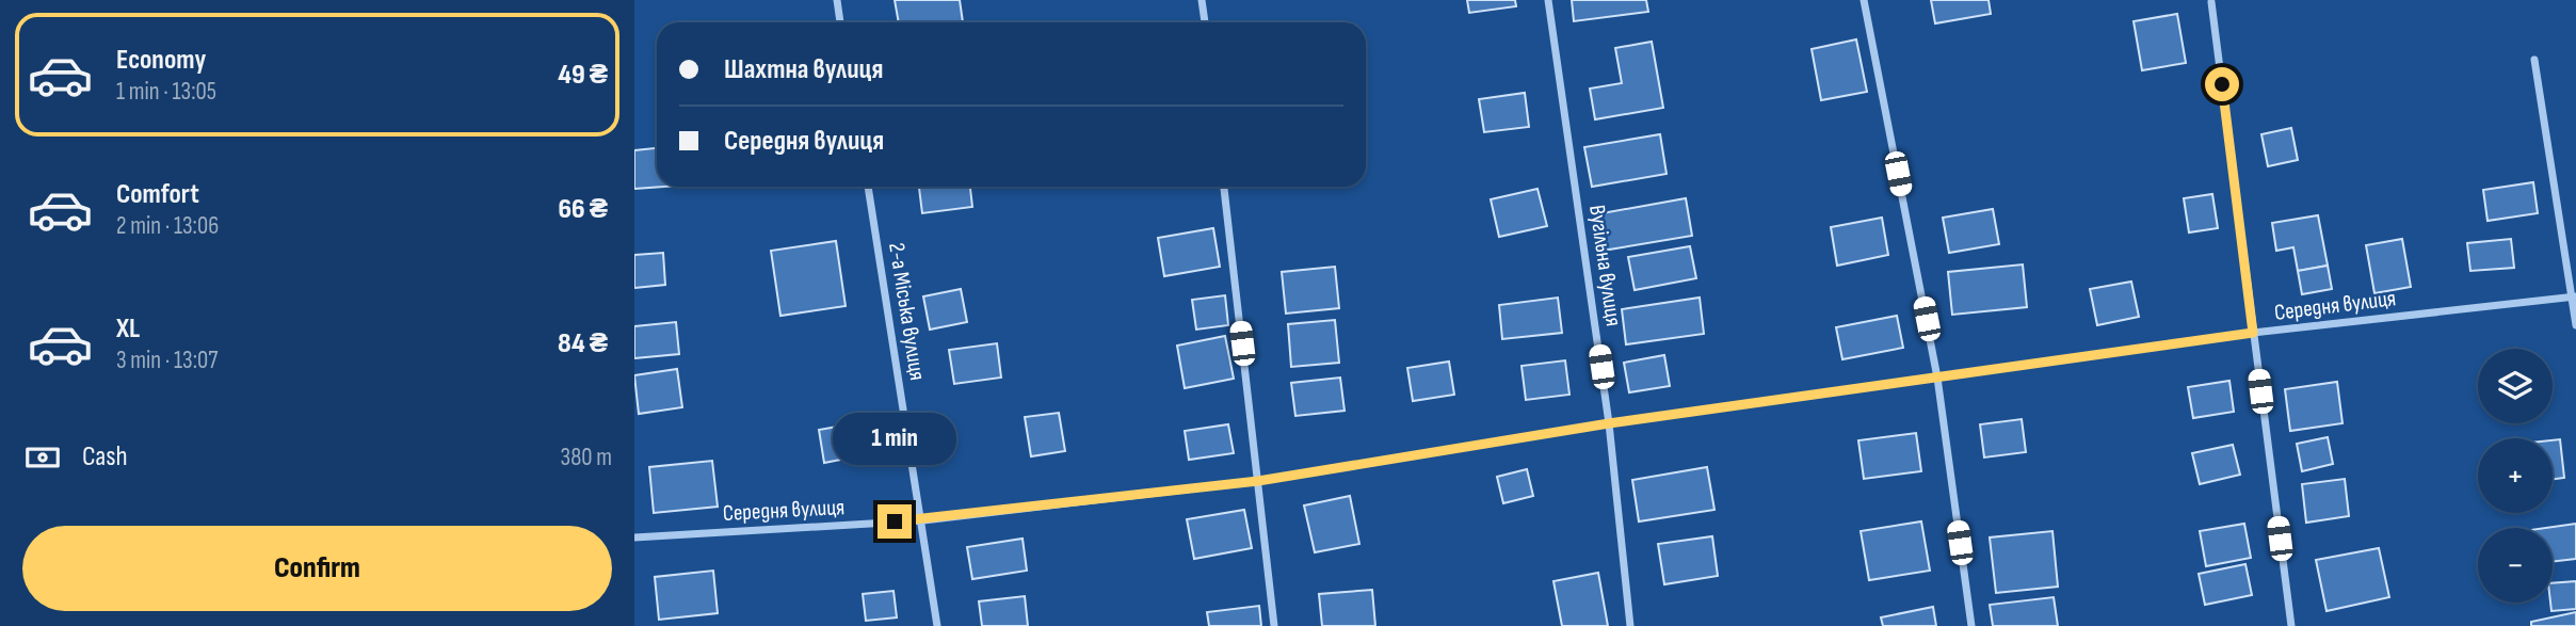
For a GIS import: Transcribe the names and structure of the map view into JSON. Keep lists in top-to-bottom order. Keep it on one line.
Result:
{"streets":{"street":["Вугільна вулиця","Середня вулиця","2-а Міська вулиця"]},"crossings":[["Вугільна вулиця","Середня вулиця"],["Середня вулиця","2-а Міська вулиця"]],"page":{"list":[{"name":"Economy","note":"1 min · 13:05","value":"49 ₴"},{"name":"Comfort","note":"2 min · 13:06","value":"66 ₴"},{"name":"XL","note":"3 min · 13:07","value":"84 ₴"}],"banner":["Шахтна вулиця","Середня вулиця"],"map_buttons":["+","−"],"bubble":"1 min","pay":["Cash","380 m"],"buttons":"Confirm"}}
